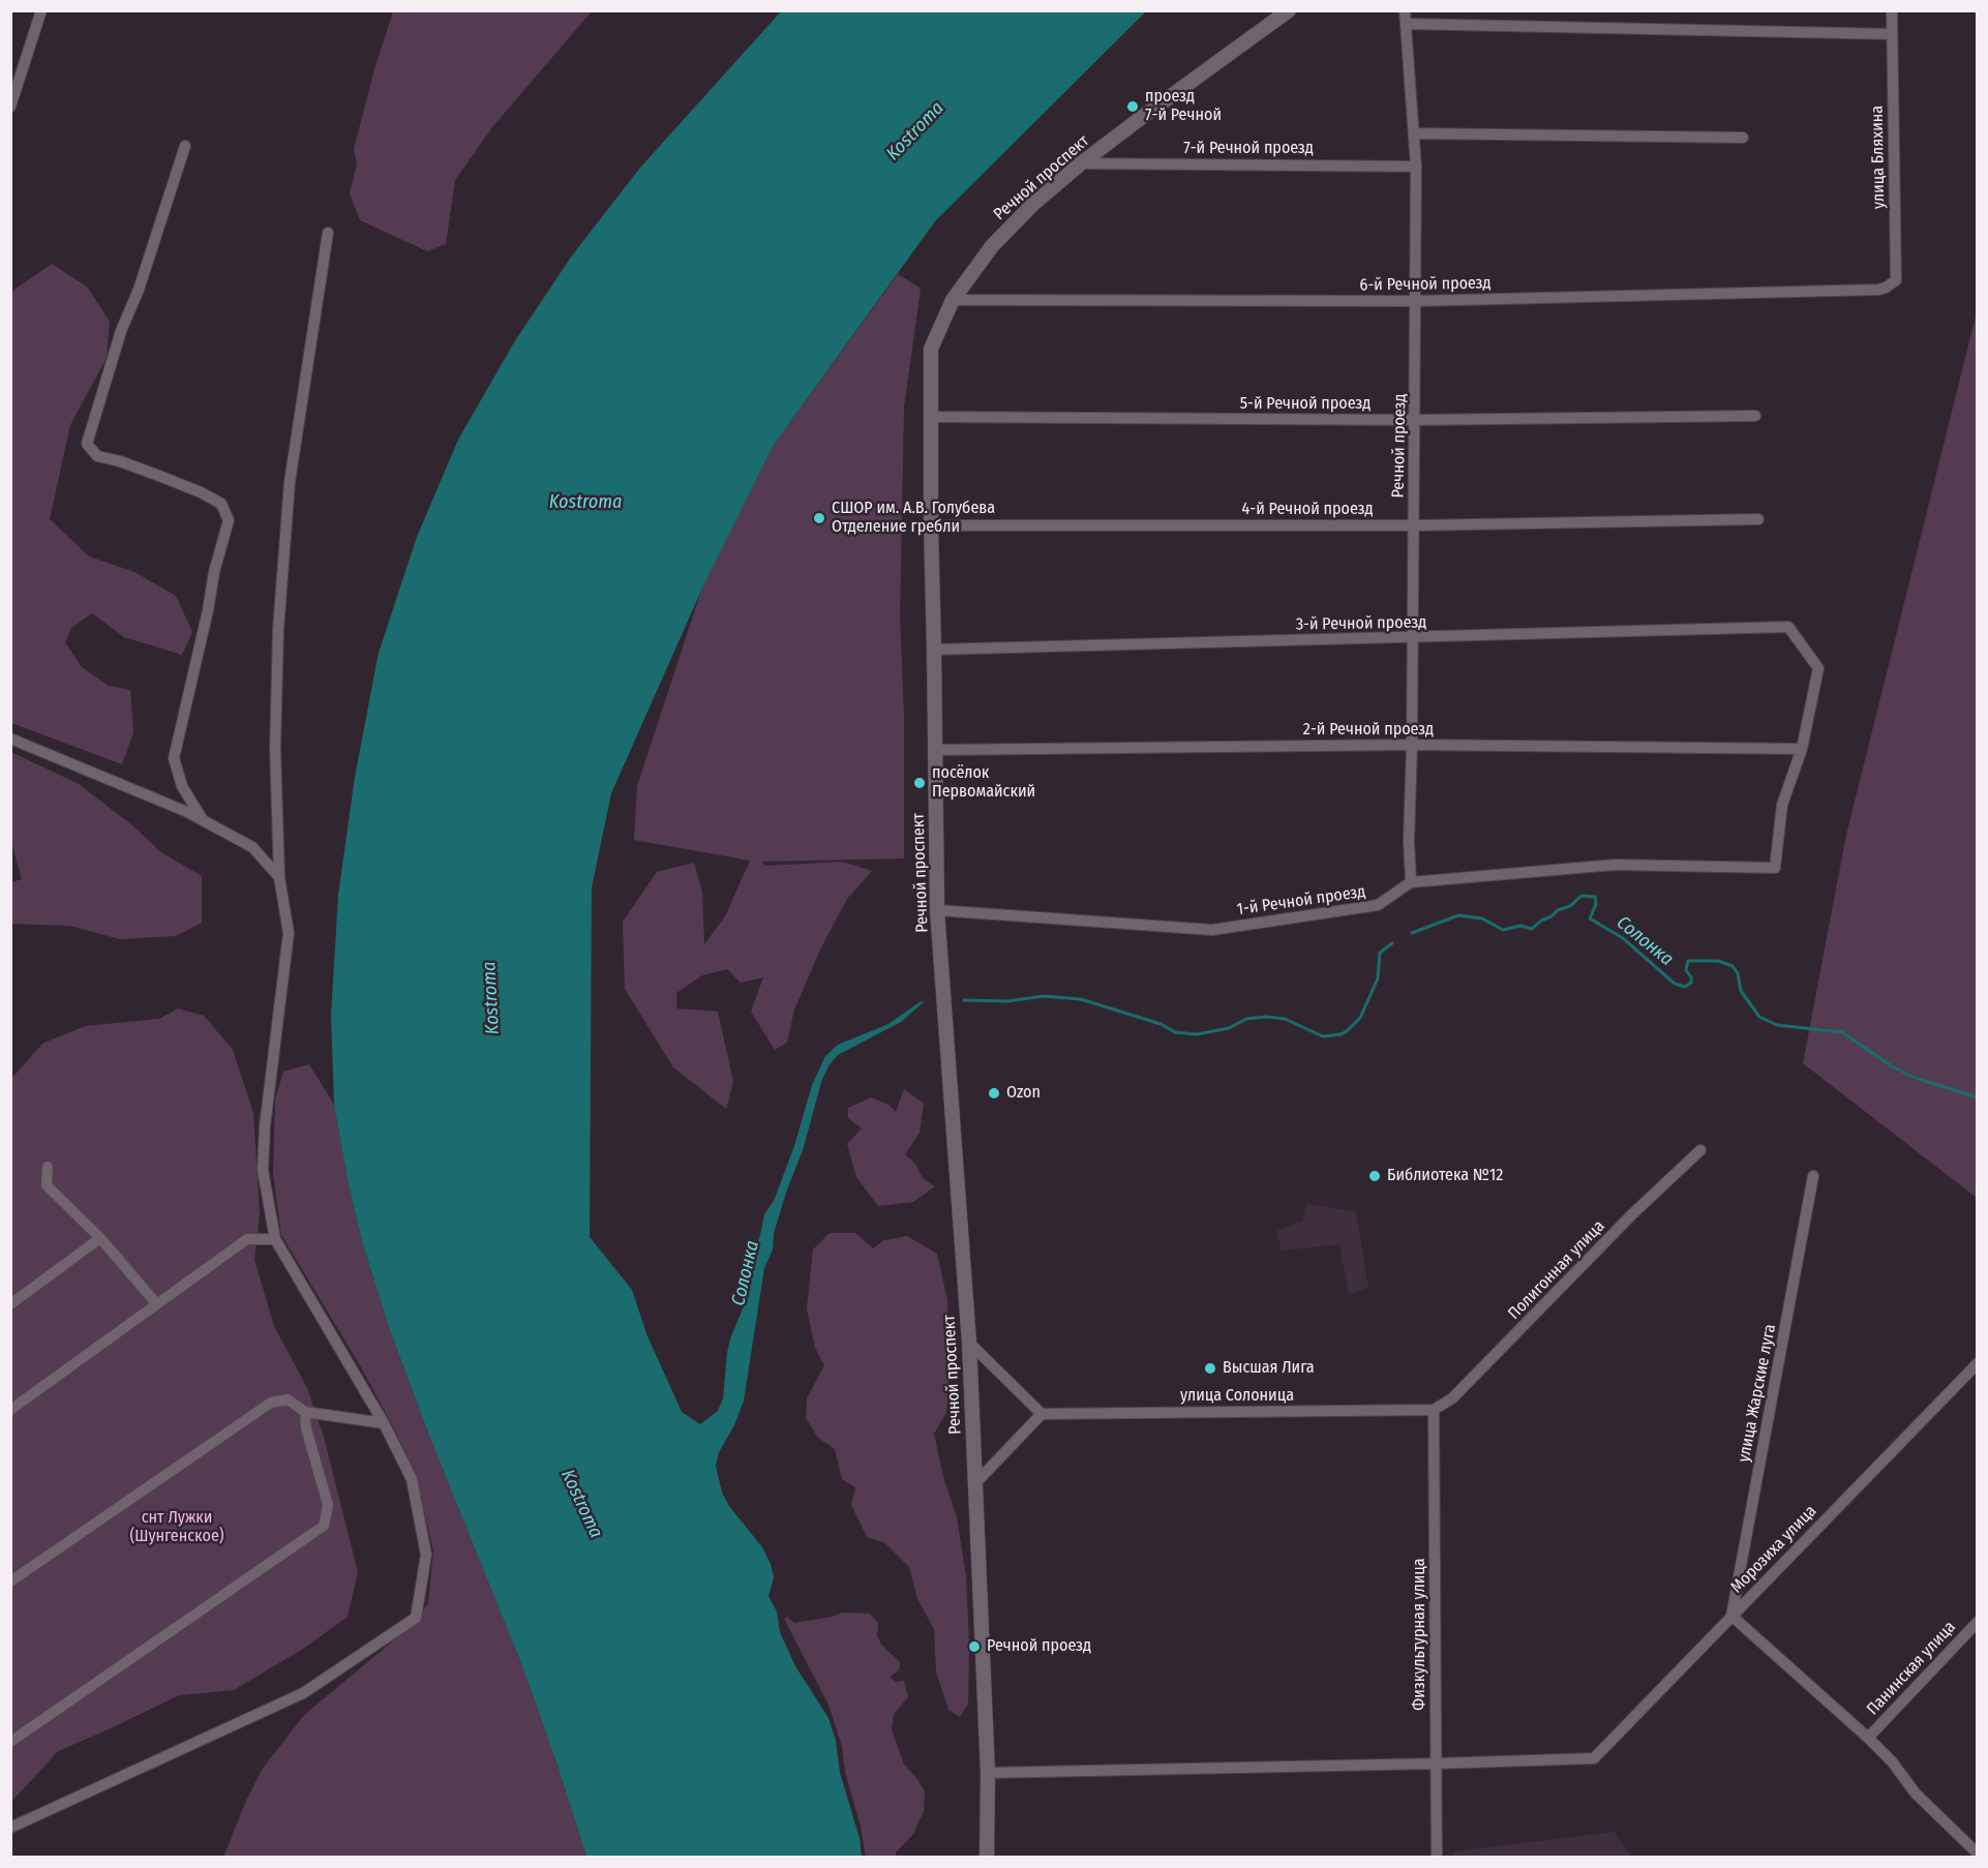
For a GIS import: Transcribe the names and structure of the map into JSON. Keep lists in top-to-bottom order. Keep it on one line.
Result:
{"streets":{"street":["7-й Речной проезд","улица Бляхина","Речной проспект","6-й Речной проезд","5-й Речной проезд","Речной проезд","4-й Речной проезд","3-й Речной проезд","2-й Речной проезд","1-й Речной проезд","Полигонная улица","улица Жарские луга","улица Солоница","Морозиха улица","Физкультурная улица","Панинская улица"]},"crossings":[["7-й Речной проезд","Речной проспект"],["7-й Речной проезд","Речной проезд"],["улица Бляхина","6-й Речной проезд"],["Речной проспект","6-й Речной проезд"],["Речной проспект","5-й Речной проезд"],["Речной проспект","4-й Речной проезд"],["Речной проспект","3-й Речной проезд"],["Речной проспект","2-й Речной проезд"],["Речной проспект","1-й Речной проезд"],["6-й Речной проезд","Речной проезд"],["5-й Речной проезд","Речной проезд"],["Речной проезд","4-й Речной проезд"],["Речной проезд","3-й Речной проезд"],["Речной проезд","2-й Речной проезд"],["Речной проезд","1-й Речной проезд"],["3-й Речной проезд","2-й Речной проезд"],["3-й Речной проезд","1-й Речной проезд"],["2-й Речной проезд","1-й Речной проезд"],["Полигонная улица","улица Солоница"],["Полигонная улица","Физкультурная улица"],["улица Жарские луга","Морозиха улица"],["улица Солоница","Физкультурная улица"],["Морозиха улица","Физкультурная улица"]],"water":["Kostroma","Солонка"],"parks":["снт Лужки (Шунгенское)"],"places":["проезд 7-й Речной","СШОР им. А.В. Голубева Отделение гребли","посёлок Первомайский","Ozon","Библиотека №12","Высшая Лига","Речной проезд"]}
